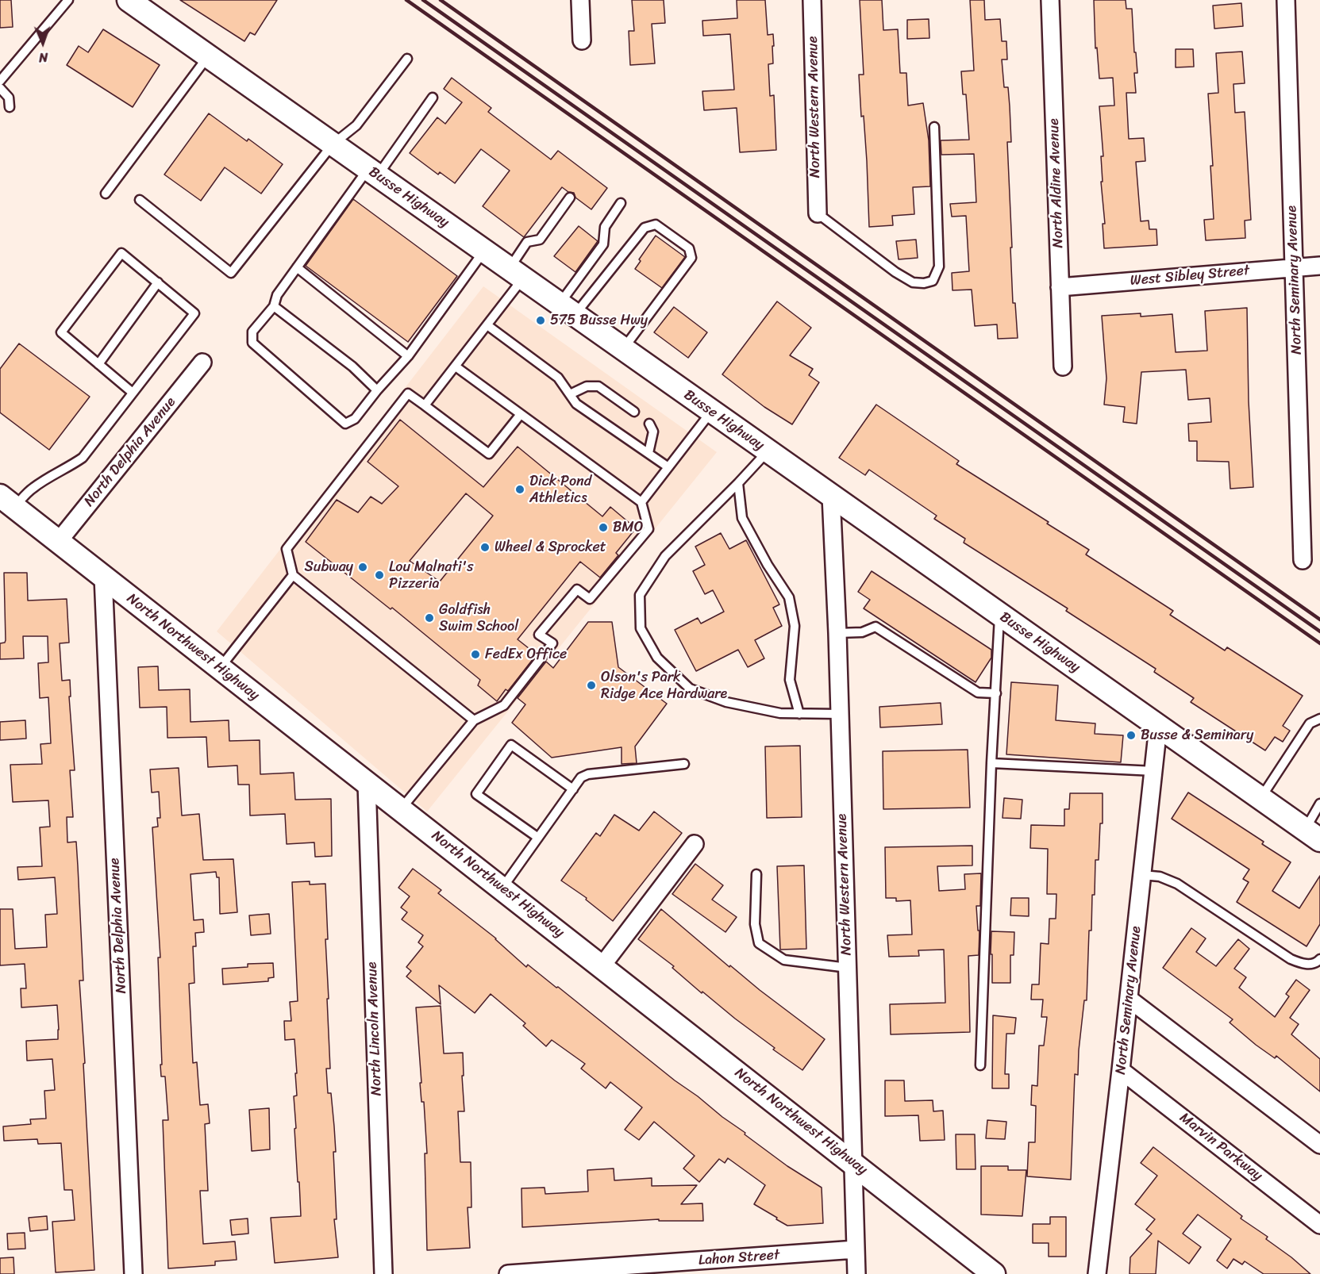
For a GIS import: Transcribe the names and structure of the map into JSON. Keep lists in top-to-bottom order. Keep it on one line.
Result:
{"streets":{"main road":["Busse Highway","North Northwest Highway"],"street":["North Western Avenue","North Aldine Avenue","West Sibley Street","North Seminary Avenue","North Delphia Avenue","North Lincoln Avenue","Marvin Parkway","Lahon Street"]},"crossings":[["North Western Avenue","Busse Highway"],["North Western Avenue","North Northwest Highway"],["North Western Avenue","Lahon Street"],["North Aldine Avenue","West Sibley Street"],["Busse Highway","North Seminary Avenue"],["West Sibley Street","North Seminary Avenue"],["North Seminary Avenue","Marvin Parkway"],["North Delphia Avenue","North Northwest Highway"],["North Northwest Highway","North Lincoln Avenue"]],"places":["575 Busse Hwy","Dick Pond Athletics","BMO","Wheel & Sprocket","Subway","Lou Malnati's Pizzeria","Goldfish Swim School","FedEx Office","Olson's Park Ridge Ace Hardware","Busse & Seminary"],"north":"bottom"}
